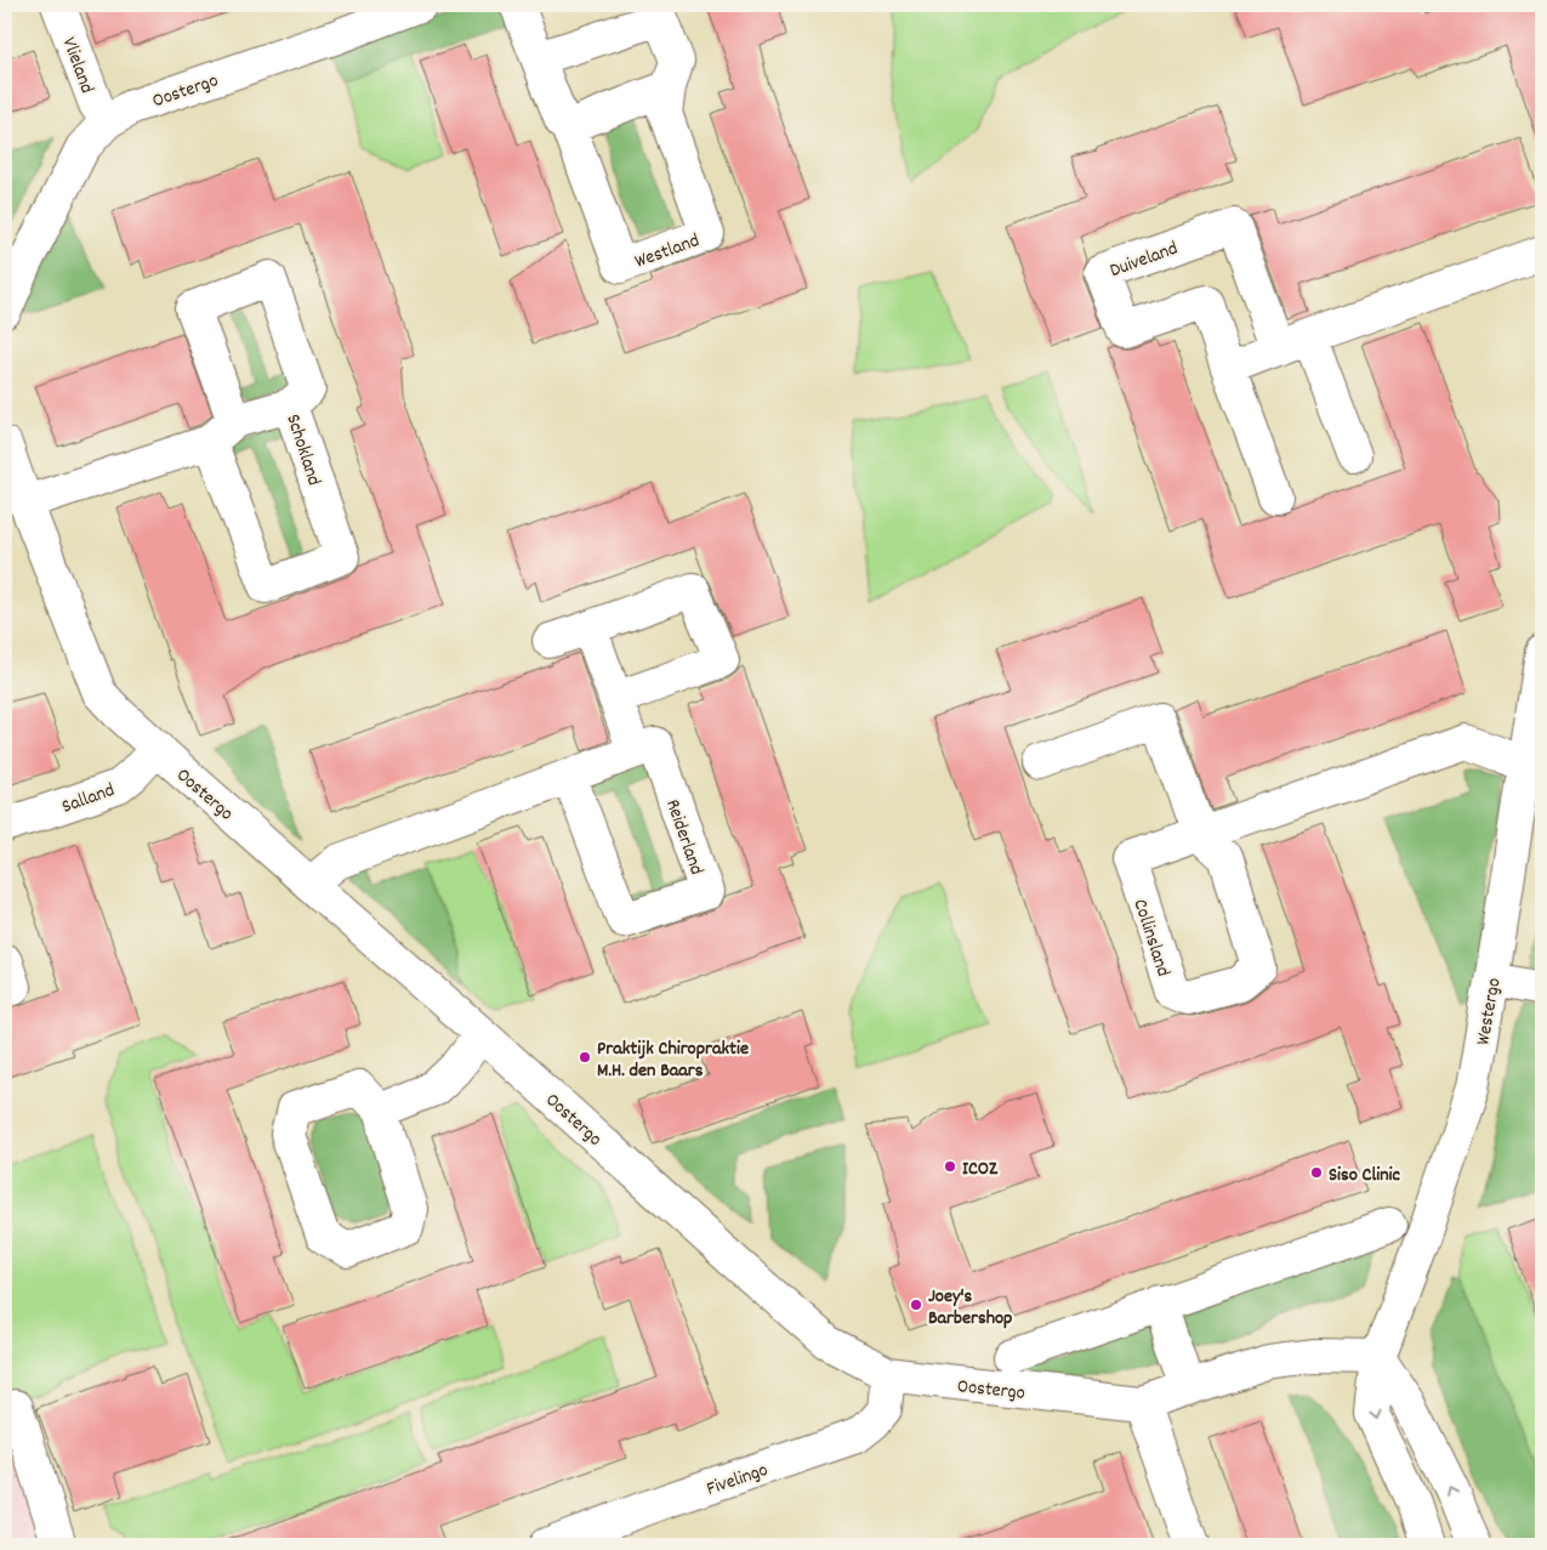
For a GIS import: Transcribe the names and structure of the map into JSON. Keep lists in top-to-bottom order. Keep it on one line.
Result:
{"streets":{"street":["Vlieland","Oostergo","Westland","Duiveland","Schokland","Salland","Reiderland","Collinsland","Westergo","Fivelingo"]},"crossings":[["Vlieland","Oostergo"],["Oostergo","Salland"],["Oostergo","Reiderland"],["Oostergo","Westergo"],["Oostergo","Fivelingo"],["Collinsland","Westergo"]],"places":["Praktijk Chiropraktie M.H. den Baars","ICOZ","Siso Clinic","Joey's Barbershop"]}
